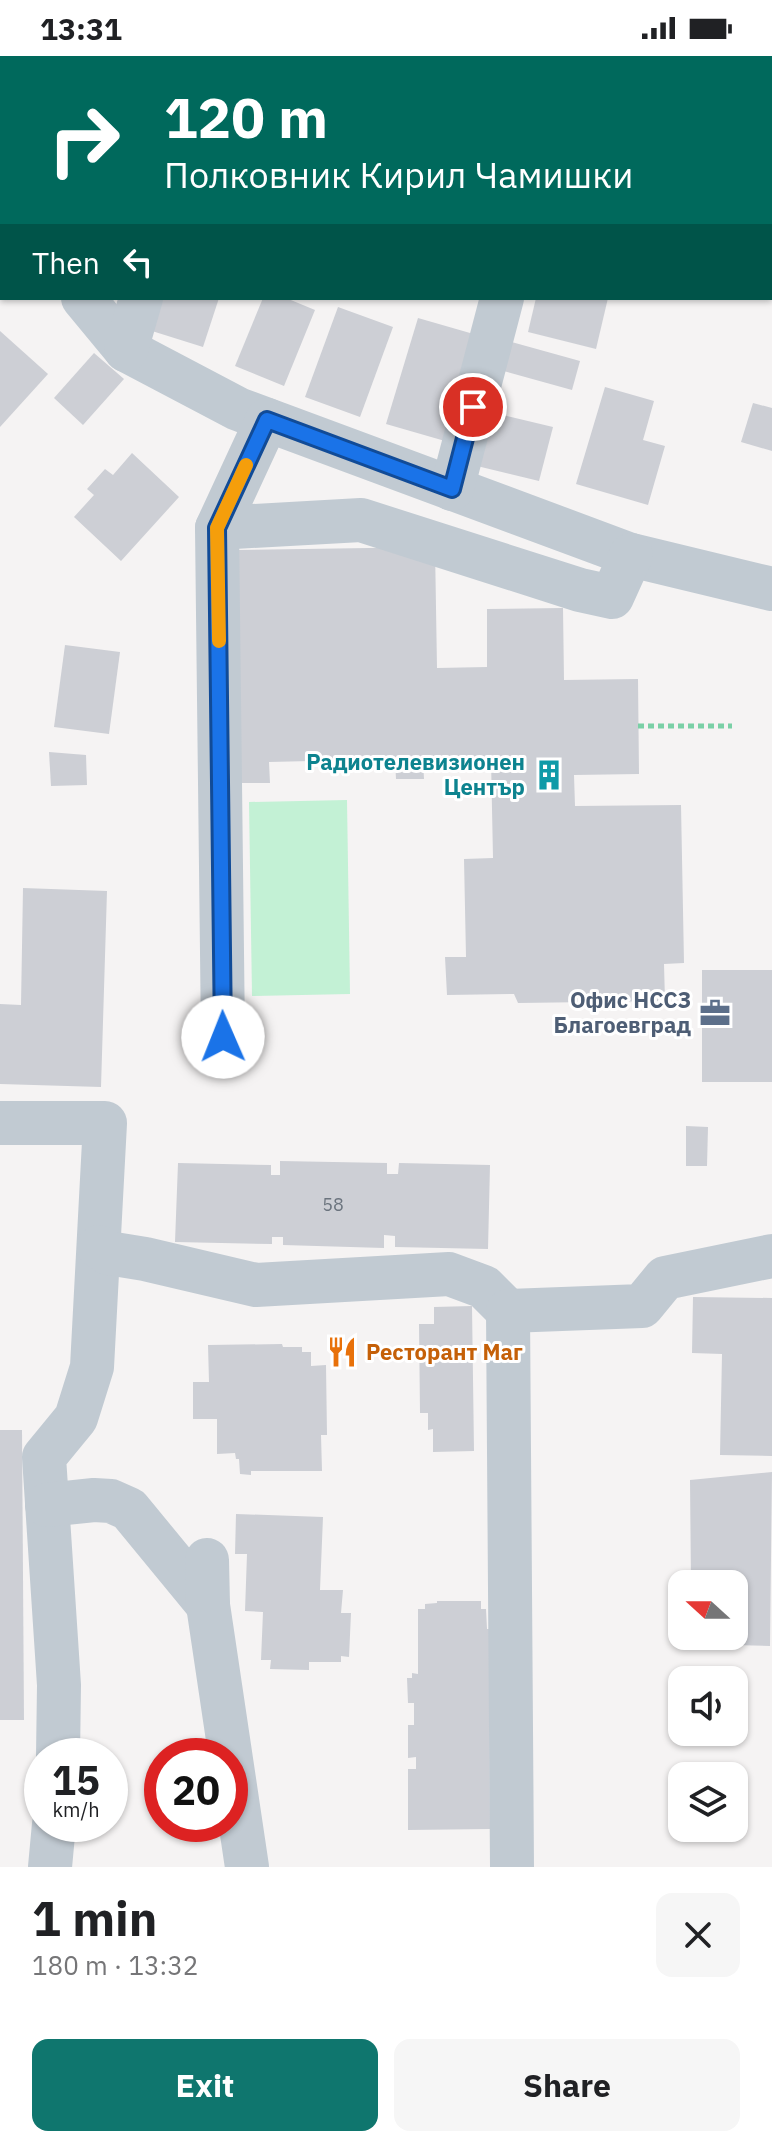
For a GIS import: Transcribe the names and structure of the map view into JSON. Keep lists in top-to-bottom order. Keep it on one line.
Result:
{"places":{"building":["Радиотелевизионен Център"],"office":["Офис НССЗ Благоевград"],"restaurant":["Ресторант Маг"]},"house_numbers":["58"],"north":"left","page":{"status":"13:31","turn":["120 m","Полковник Кирил Чамишки"],"then":"Then","speed":"15 km/h","limit":"20","heading":["1 min","180 m · 13:32"],"buttons":["Exit","Share"]}}
